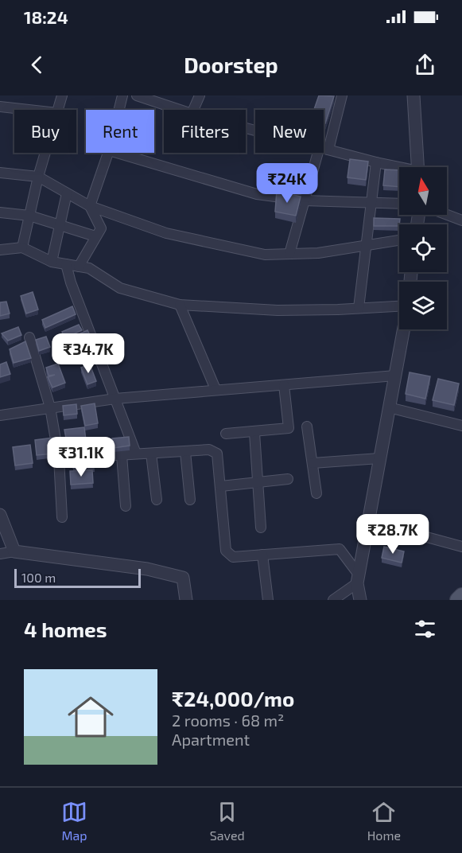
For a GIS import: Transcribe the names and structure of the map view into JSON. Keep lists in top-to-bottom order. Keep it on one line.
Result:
{"scale_bar":"100 m","north":"top","page":{"status":"18:24","header":"Doorstep","chip":["Buy","Rent","Filters","New"],"price":["₹24K","₹34.7K","₹31.1K","₹28.7K"],"scale":"100 m","heading":"4 homes","list":[{"name":"₹24,000/mo","note":"2 rooms · 68 m² · Apartment"}],"tabs":["Map","Saved","Home"]}}
